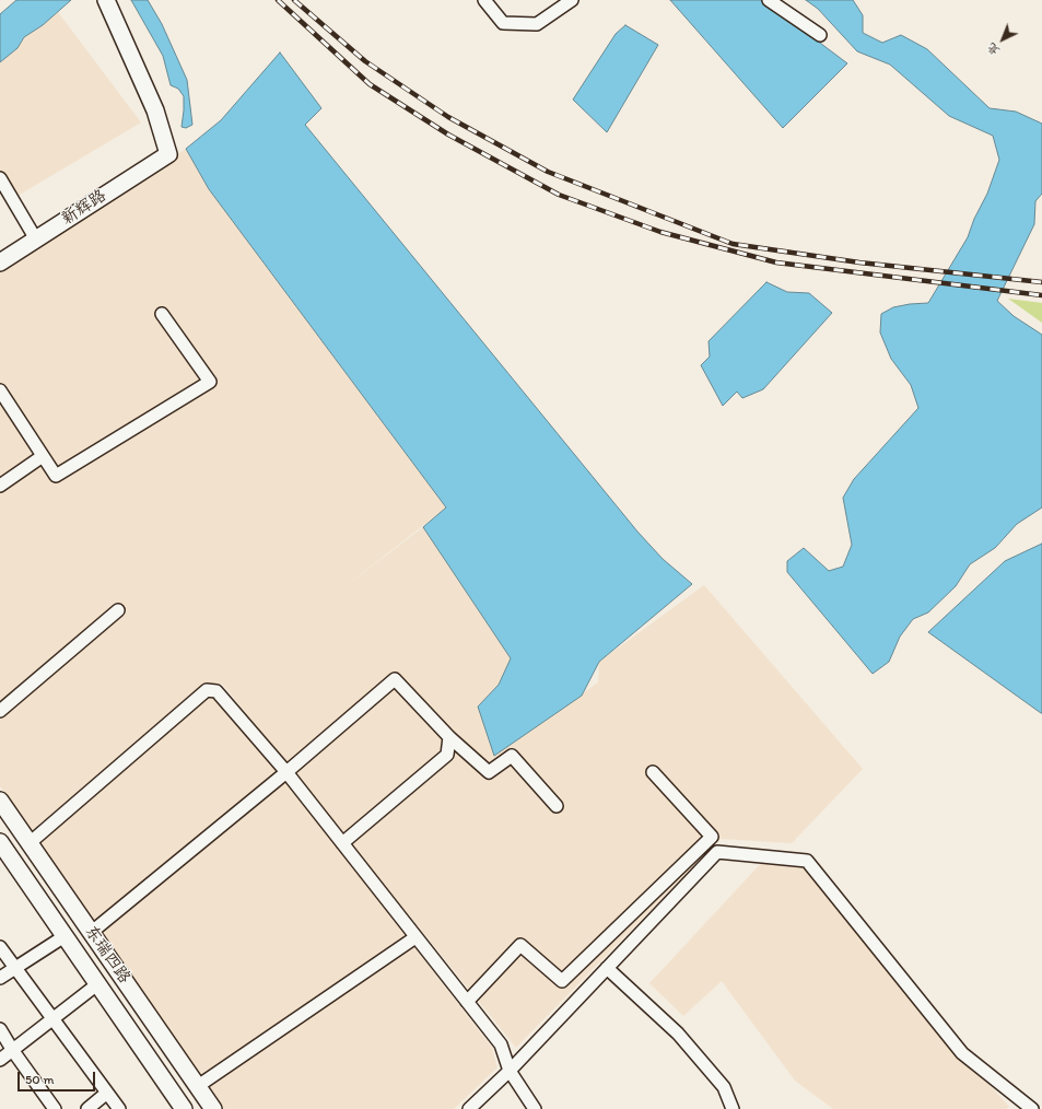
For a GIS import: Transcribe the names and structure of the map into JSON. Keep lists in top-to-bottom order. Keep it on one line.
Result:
{"streets":{"main road":["新辉路","东瑞四路"]},"scale_bar":"50 m","north":"bottom left"}
